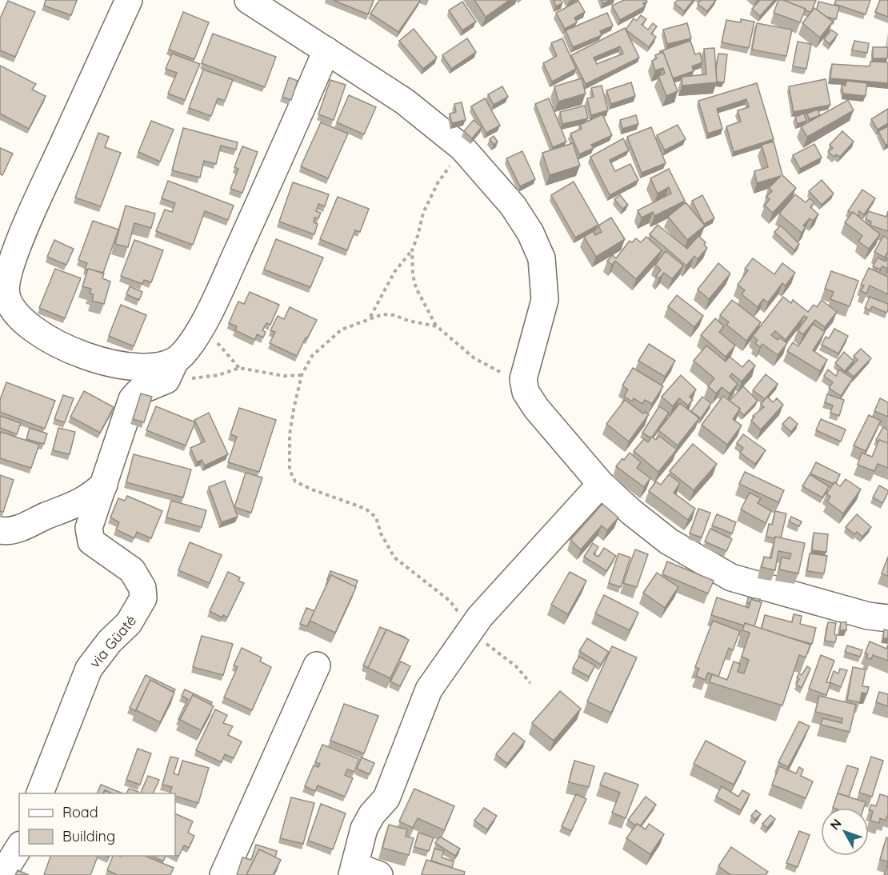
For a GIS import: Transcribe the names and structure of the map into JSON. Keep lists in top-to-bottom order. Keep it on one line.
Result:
{"streets":{"street":["via Güaté"]},"legend":["Road","Building"],"north":"top left"}
